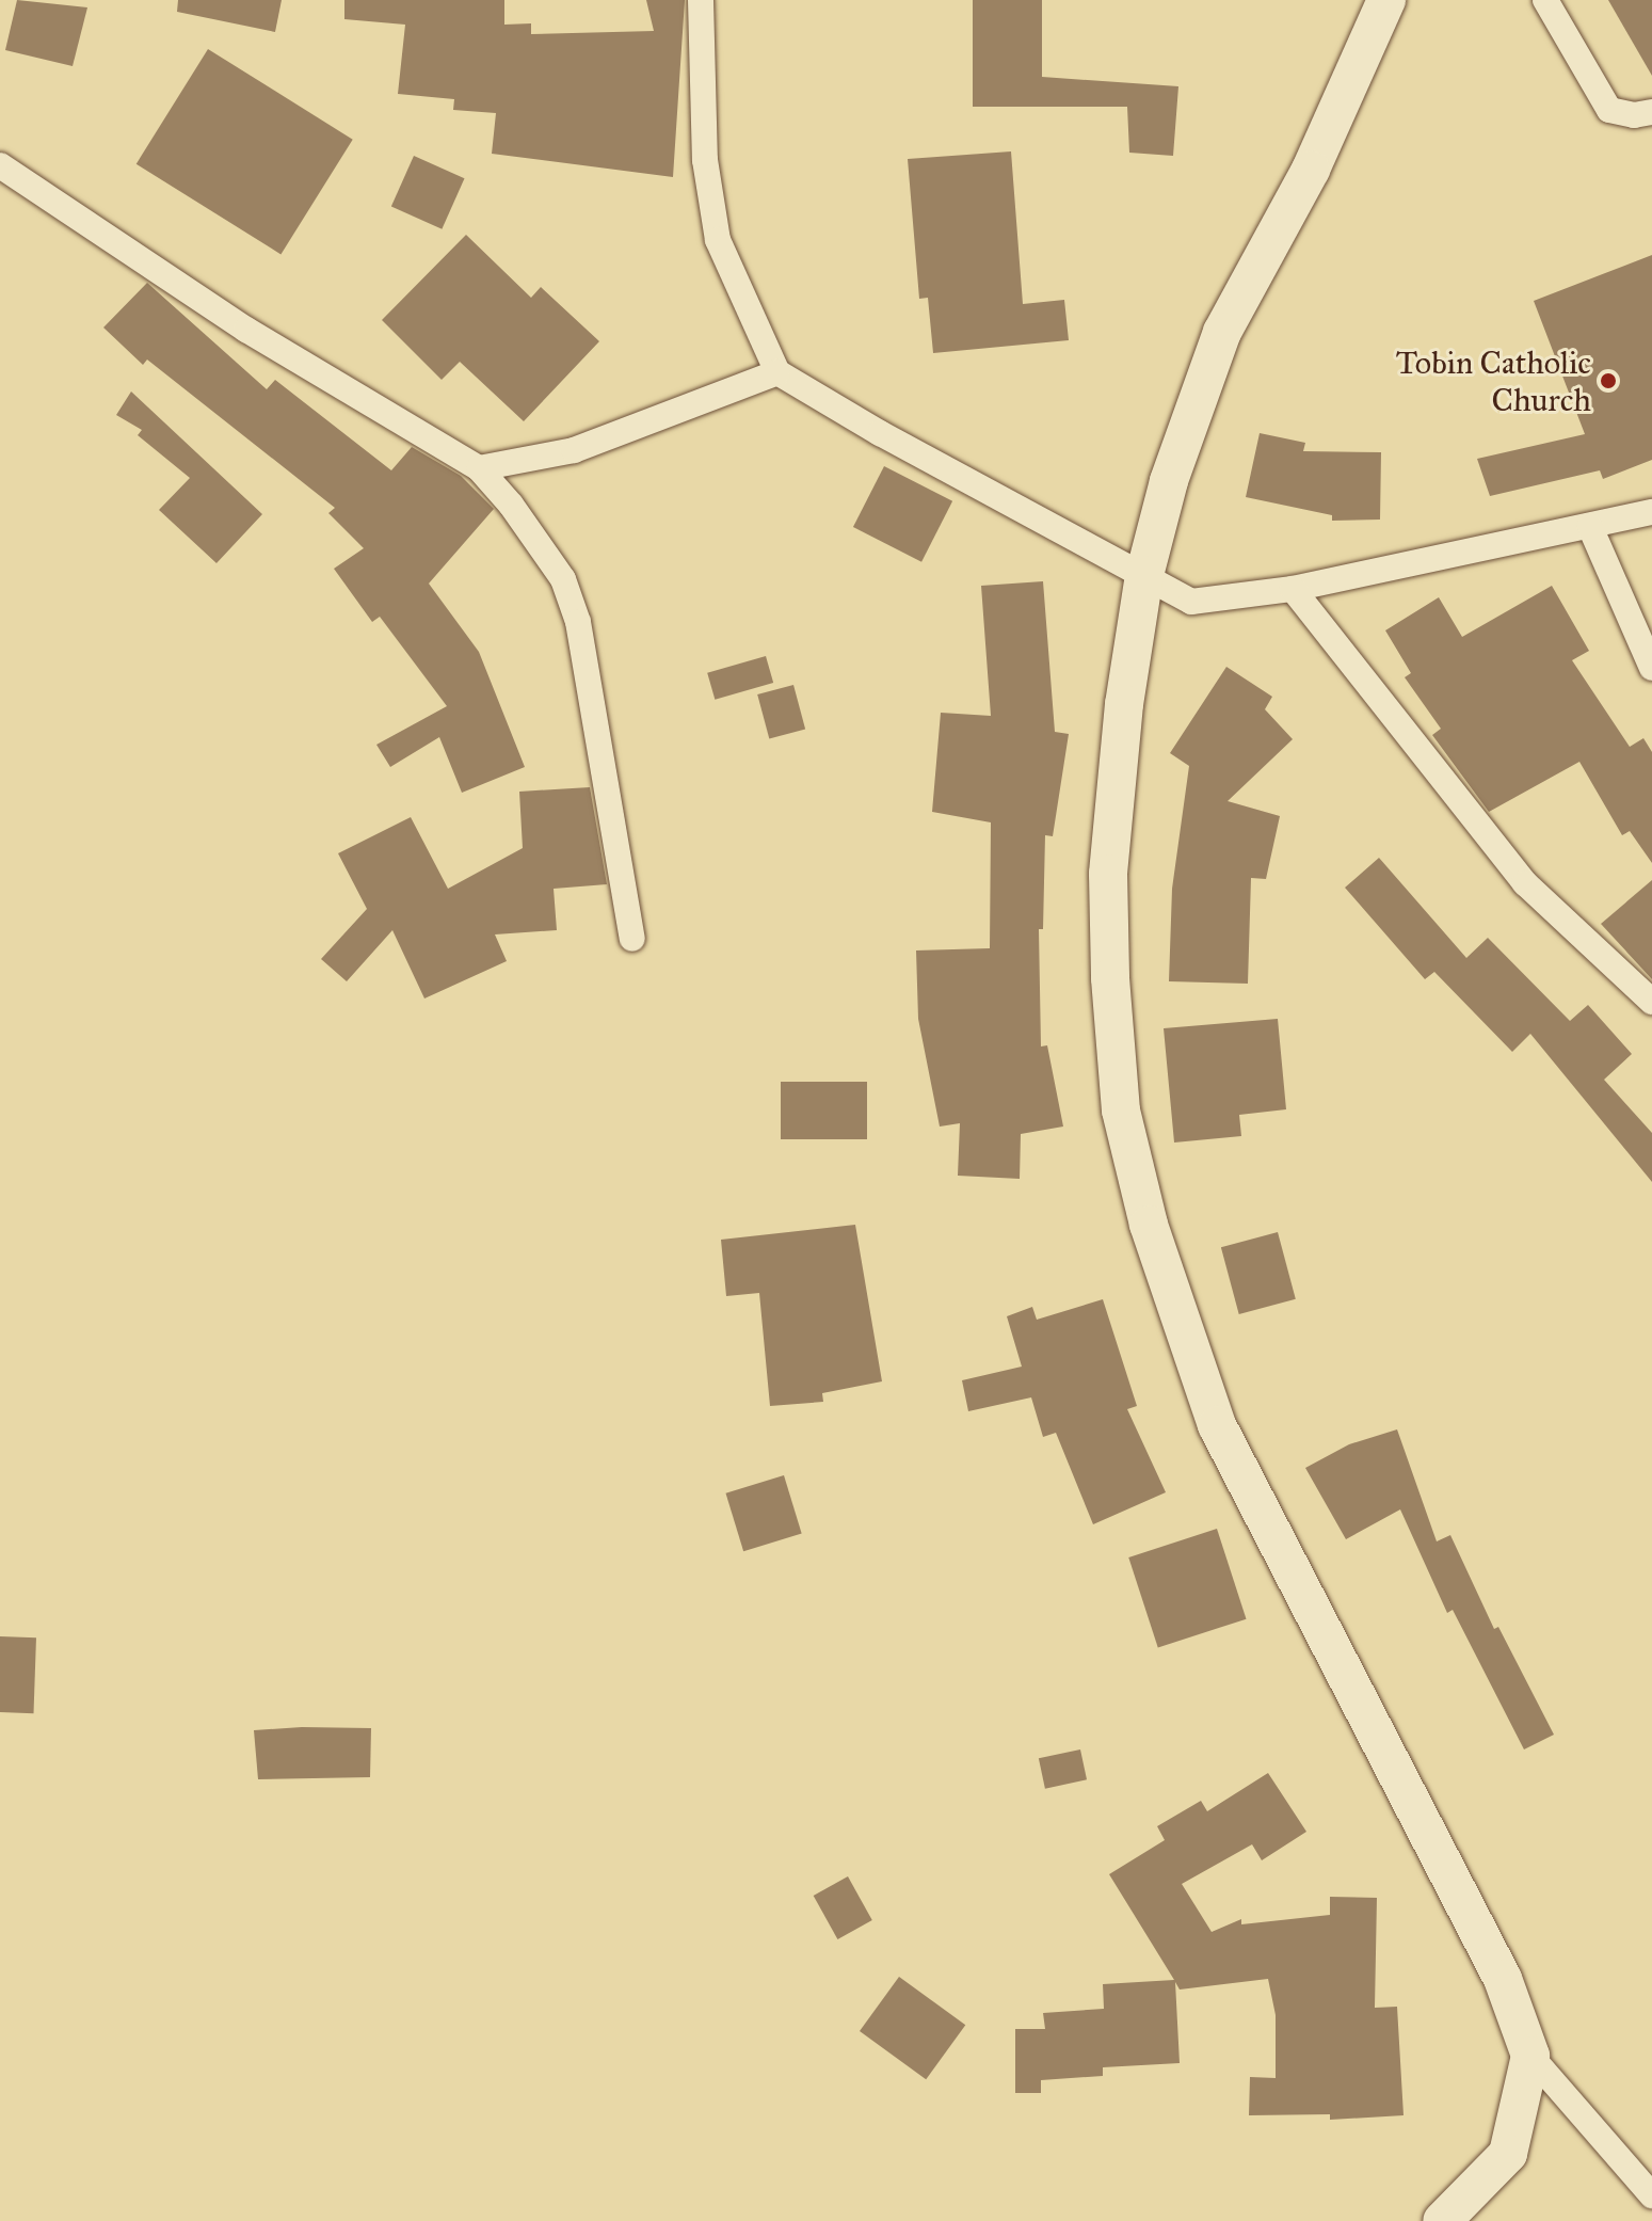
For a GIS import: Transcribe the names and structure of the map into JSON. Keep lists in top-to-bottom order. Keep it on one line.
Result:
{"places":["Tobin Catholic Church"]}
